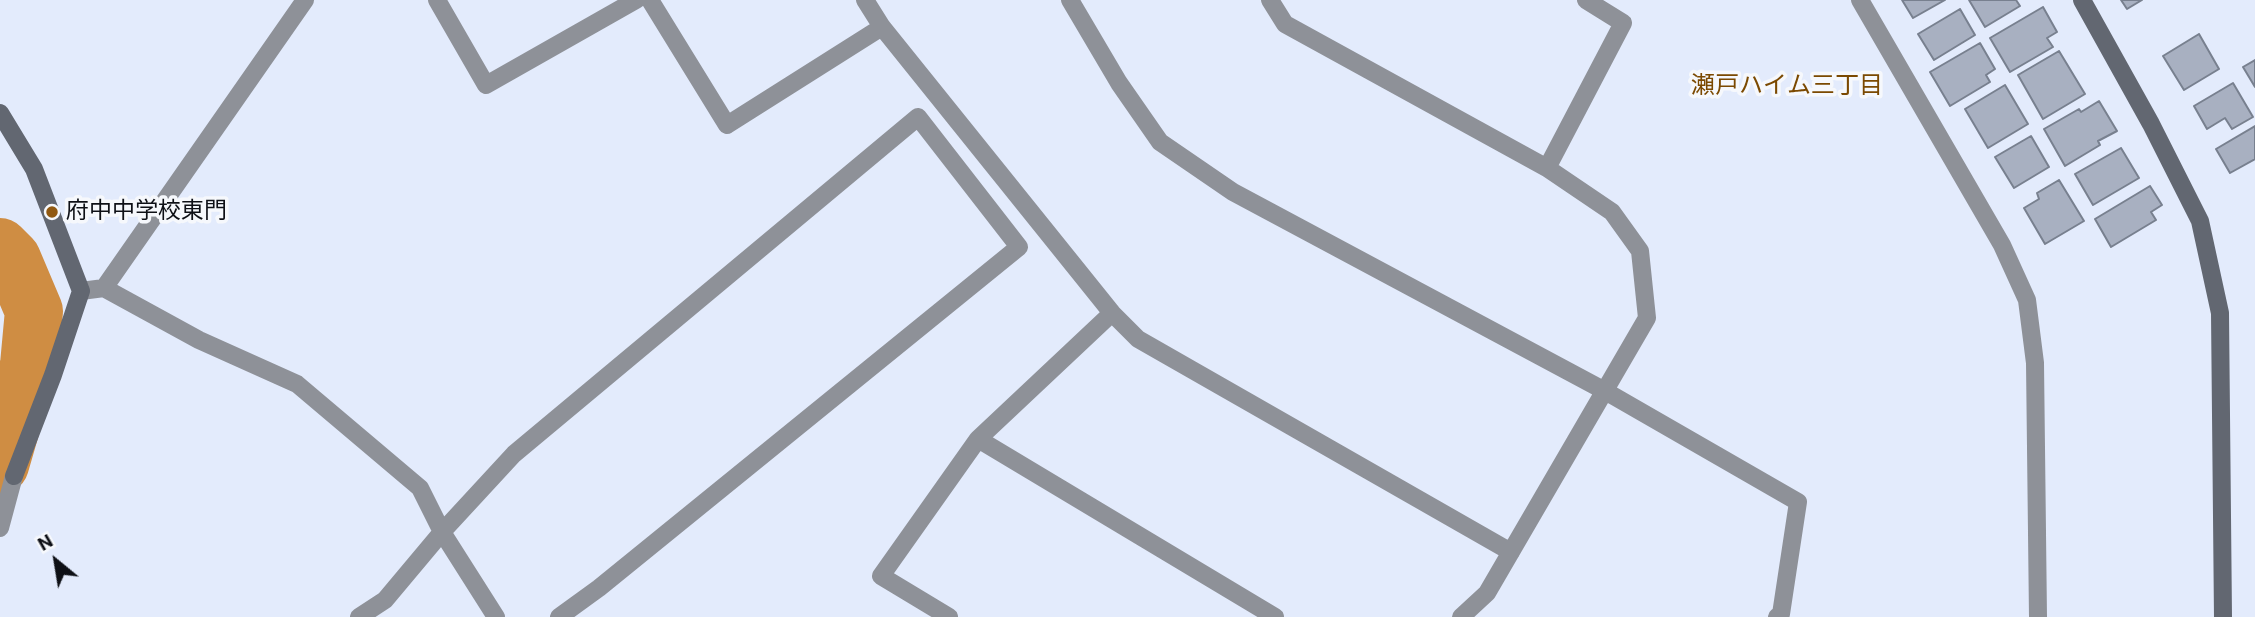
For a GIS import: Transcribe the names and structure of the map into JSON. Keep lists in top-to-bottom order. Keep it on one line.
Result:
{"districts":["瀬戸ハイム三丁目"],"places":["府中中学校東門"],"north":"top left"}
